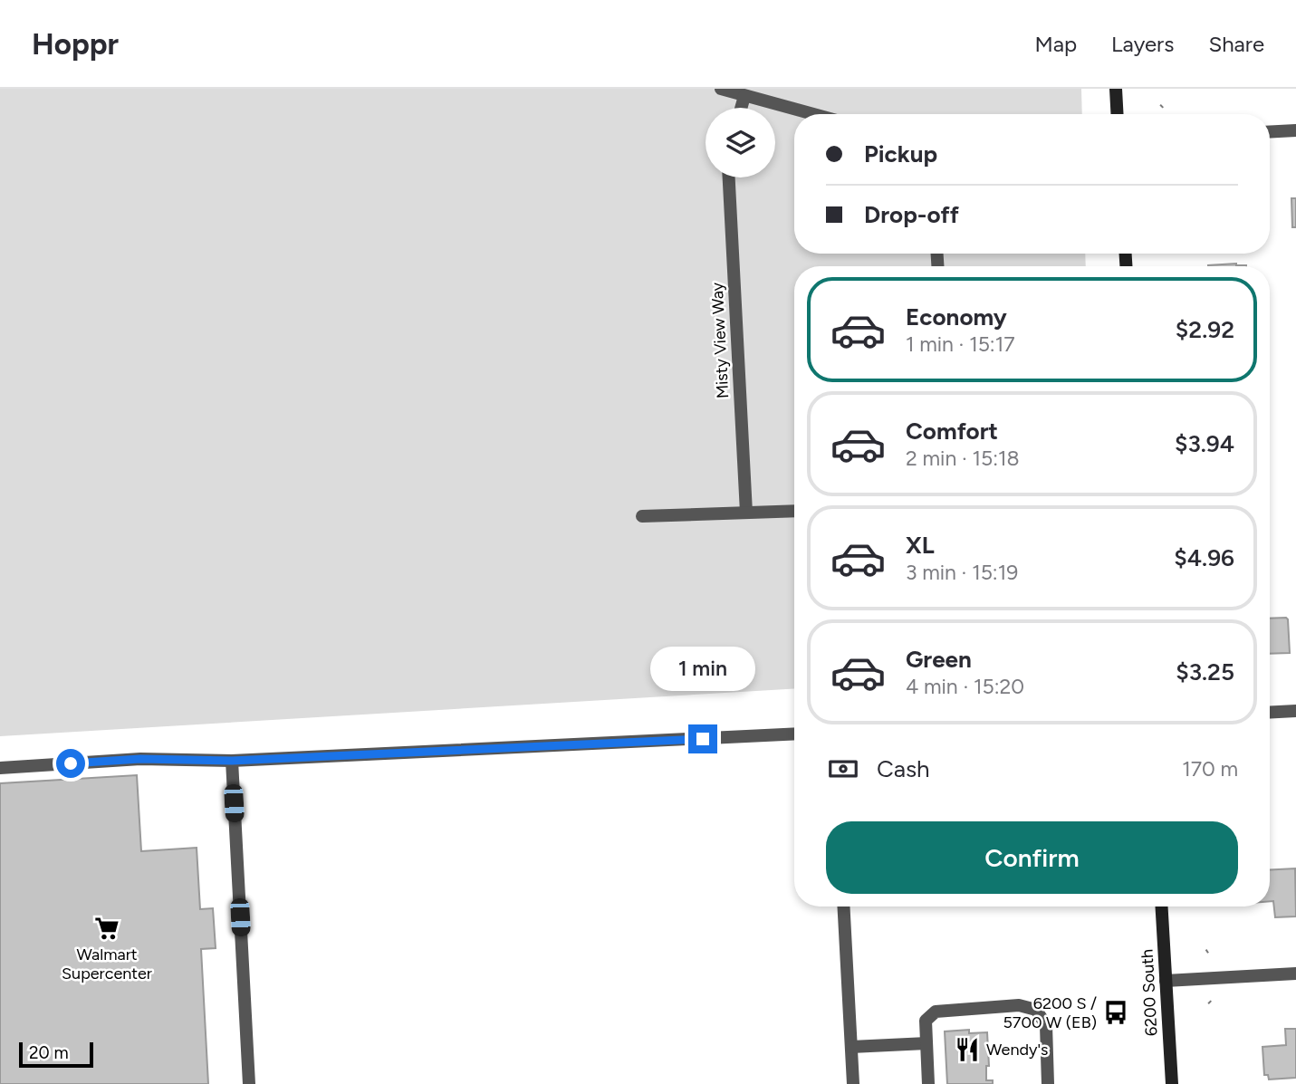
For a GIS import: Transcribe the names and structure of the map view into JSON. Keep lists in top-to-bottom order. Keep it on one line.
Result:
{"streets":{"main road":["6200 South"],"street":["Misty View Way"]},"places":{"supermarket":["Walmart Supercenter"],"bus stop":["6200 S / 5700 W (EB)"],"restaurant":["Wendy's"]},"scale_bar":"20 m","page":{"header":"Hoppr","nav":["Map","Layers","Share"],"banner":["Pickup","Drop-off"],"list":[{"name":"Economy","note":"1 min · 15:17","value":"$2.92"},{"name":"Comfort","note":"2 min · 15:18","value":"$3.94"},{"name":"XL","note":"3 min · 15:19","value":"$4.96"},{"name":"Green","note":"4 min · 15:20","value":"$3.25"}],"bubble":"1 min","pay":["Cash","170 m"],"buttons":"Confirm","scale":"20 m"}}
